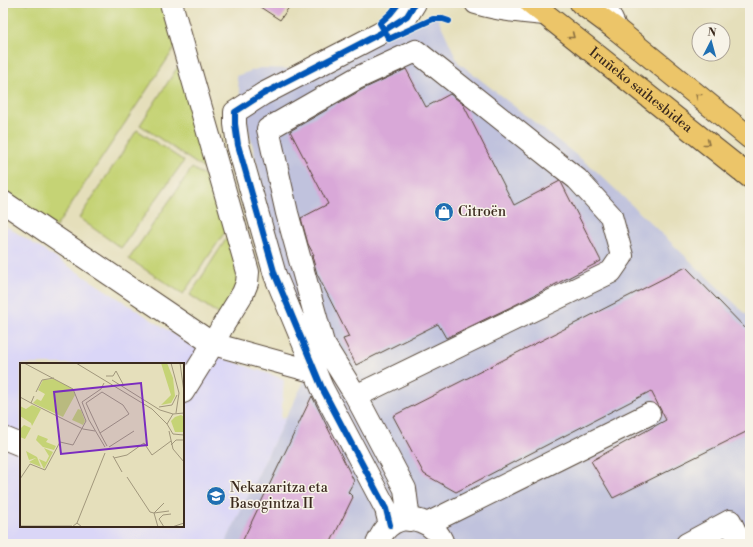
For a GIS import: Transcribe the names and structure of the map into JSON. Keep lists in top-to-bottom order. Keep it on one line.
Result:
{"streets":{"highway":["Iruñeko saihesbidea"]},"places":{"shop":["Citroën"],"school or university":["Nekazaritza eta Basogintza II"]},"north":"top"}
